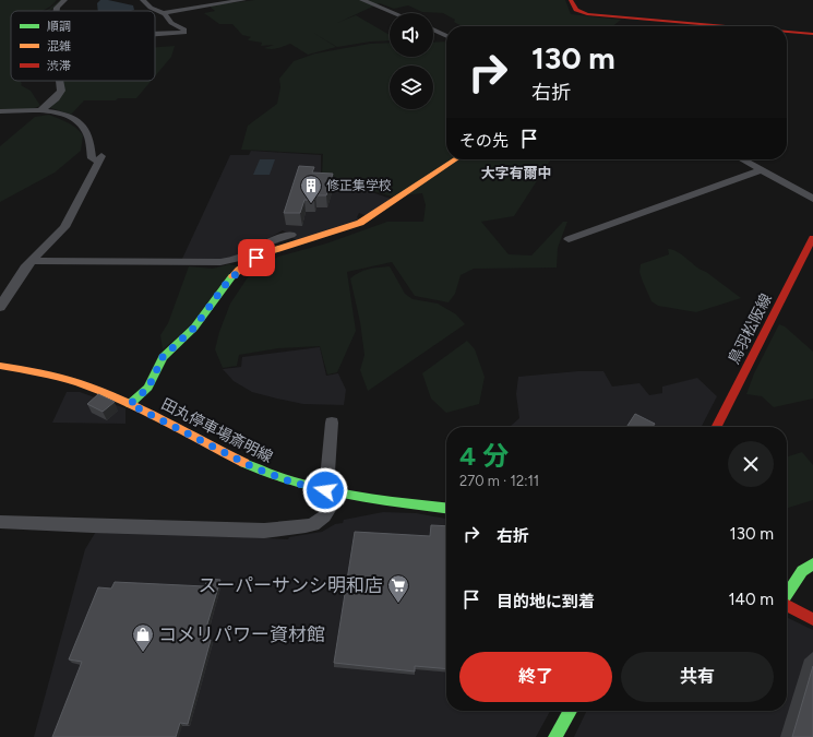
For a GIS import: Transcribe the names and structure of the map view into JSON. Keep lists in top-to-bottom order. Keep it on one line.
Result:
{"streets":{"street":["鳥羽松阪線","田丸停車場斎明線"]},"districts":["大字有爾中"],"places":{"building":["修正集学校"],"supermarket":["スーパーサンシ明和店"],"shop":["コメリパワー資材館"]},"legend":["順調","混雑","渋滞"],"page":{"turn":["130 m","右折"],"then":"その先","heading":["4 分","270 m · 12:11"],"list":[{"name":"右折","value":"130 m"},{"name":"目的地に到着","value":"140 m"}],"buttons":["終了","共有"]}}
